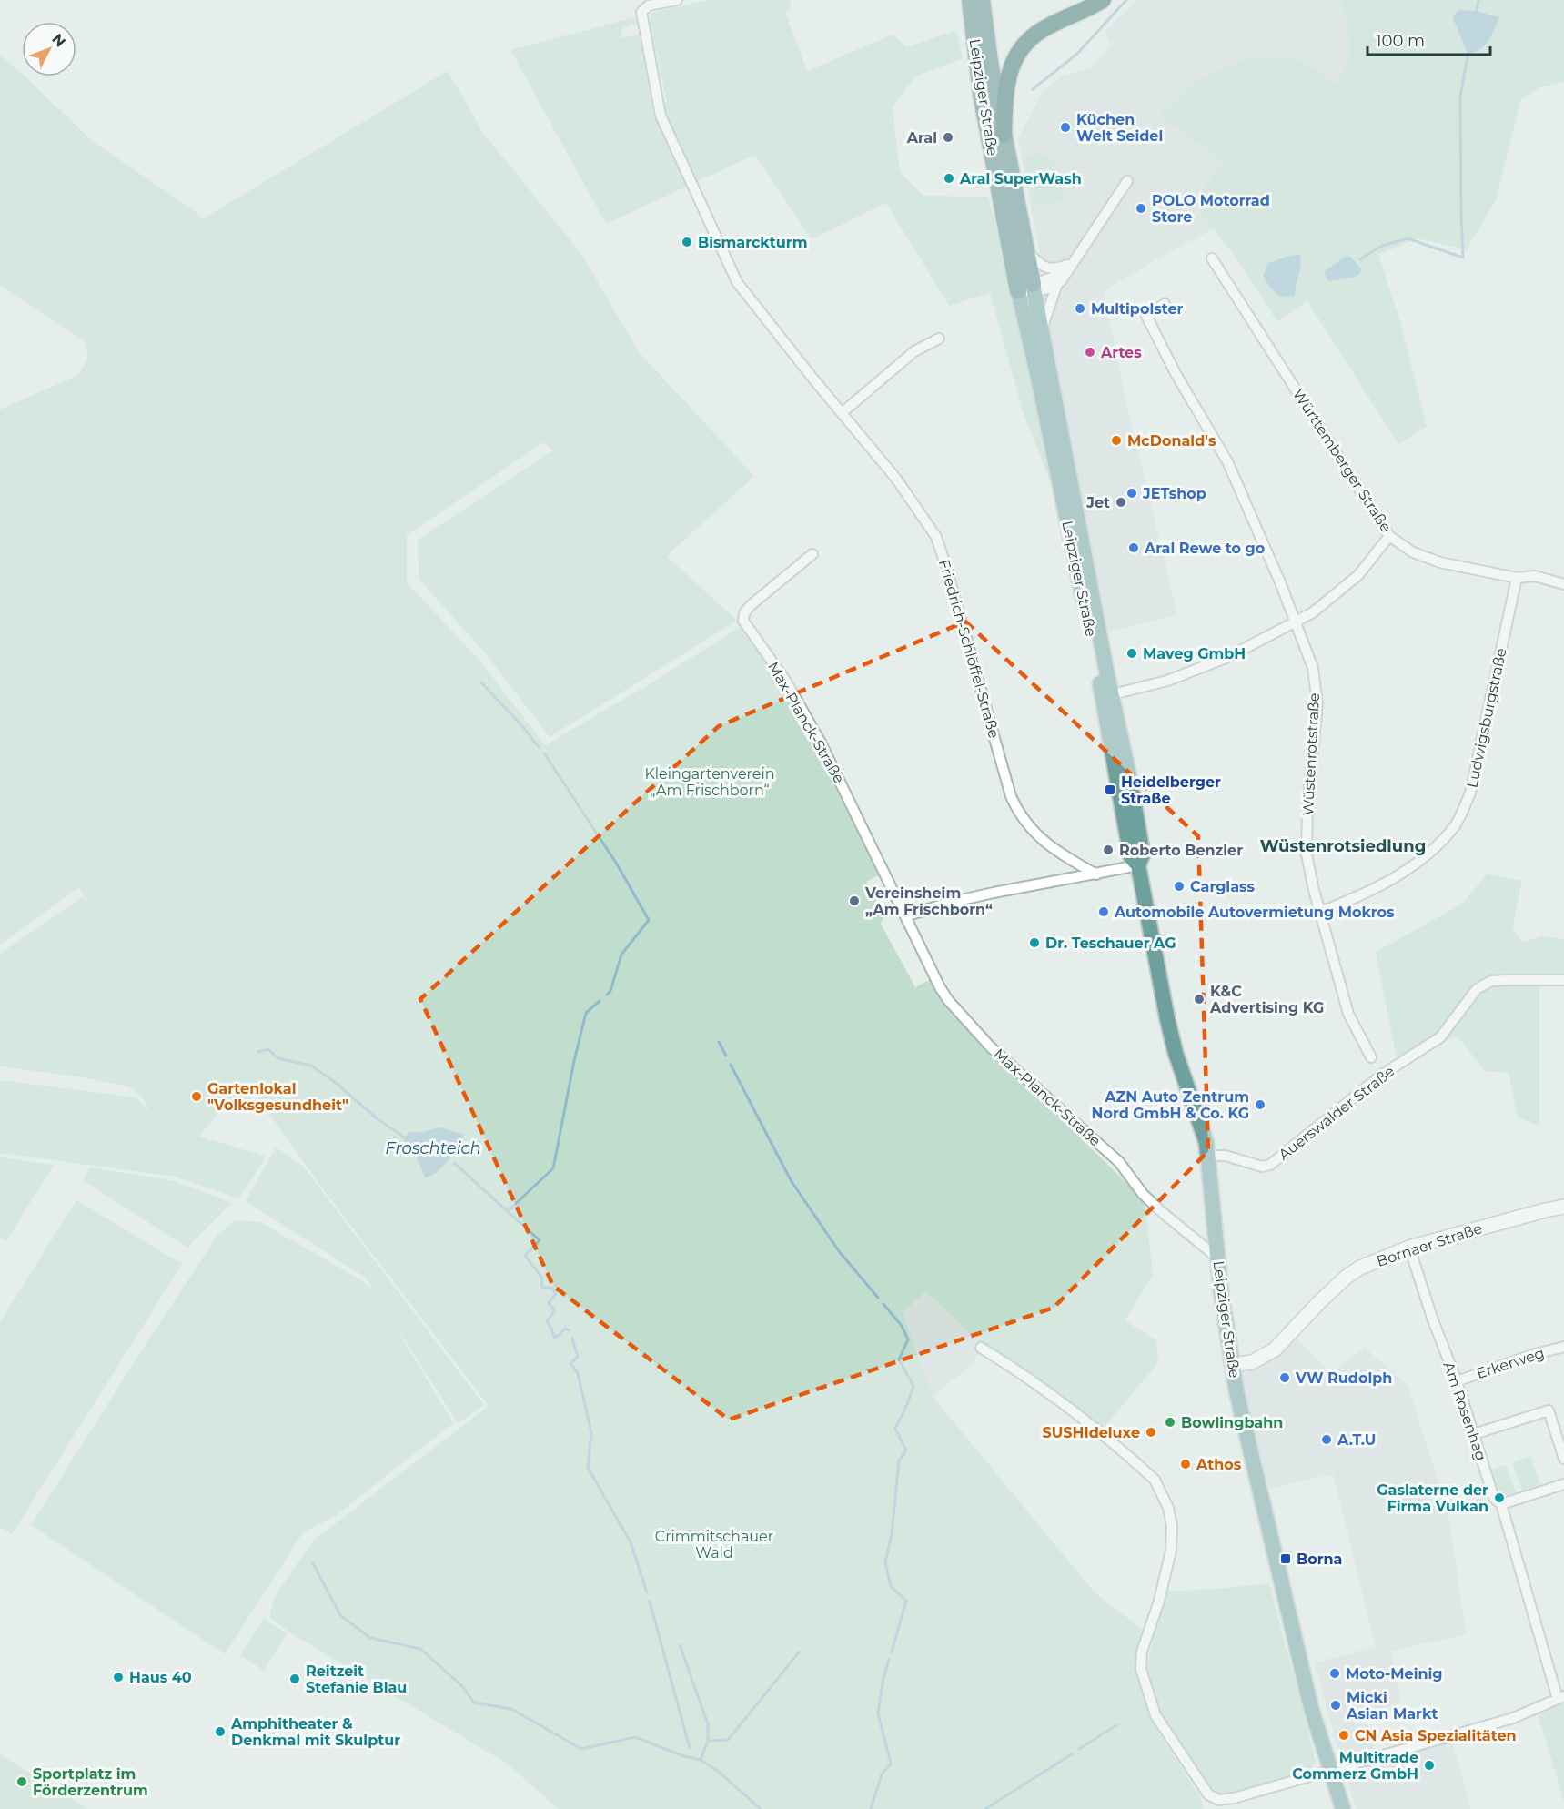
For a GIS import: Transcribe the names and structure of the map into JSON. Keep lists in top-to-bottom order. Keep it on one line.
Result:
{"streets":{"highway":["Leipziger Straße"],"main road":["Bornaer Straße"],"street":["Württemberger Straße","Friedrich-Schlöffel-Straße","Ludwigsburgstraße","Max-Planck-Straße","Wüstenrotstraße","Auerswalder Straße","Erkerweg","Am Rosenhag"]},"crossings":[["Leipziger Straße","Max-Planck-Straße"],["Leipziger Straße","Auerswalder Straße"],["Leipziger Straße","Bornaer Straße"],["Württemberger Straße","Ludwigsburgstraße"],["Ludwigsburgstraße","Wüstenrotstraße"],["Bornaer Straße","Am Rosenhag"],["Erkerweg","Am Rosenhag"]],"districts":["Wüstenrotsiedlung"],"water":["Froschteich"],"parks":["Kleingartenverein „Am Frischborn“","Crimmitschauer Wald"],"places":{"other":["Küchen Welt Seidel","Aral","Aral SuperWash","POLO Motorrad Store","Bismarckturm","Multipolster","Artes","McDonald's","JETshop","Jet","Aral Rewe to go","Maveg GmbH","Roberto Benzler","Carglass","Vereinsheim „Am Frischborn“","Automobile Autovermietung Mokros","Dr. Teschauer AG","K&C Advertising KG","Gartenlokal \"Volksgesundheit\"","AZN Auto Zentrum Nord GmbH & Co. KG","VW Rudolph","Bowlingbahn","SUSHIdeluxe","A.T.U","Athos","Gaslaterne der Firma Vulkan","Moto-Meinig","Haus 40","Reitzeit Stefanie Blau","Micki Asian Markt","Amphitheater & Denkmal mit Skulptur","CN Asia Spezialitäten","Multitrade Commerz GmbH","Sportplatz im Förderzentrum"],"transit":["Heidelberger Straße","Borna"]},"scale_bar":"100 m","north":"top right"}
